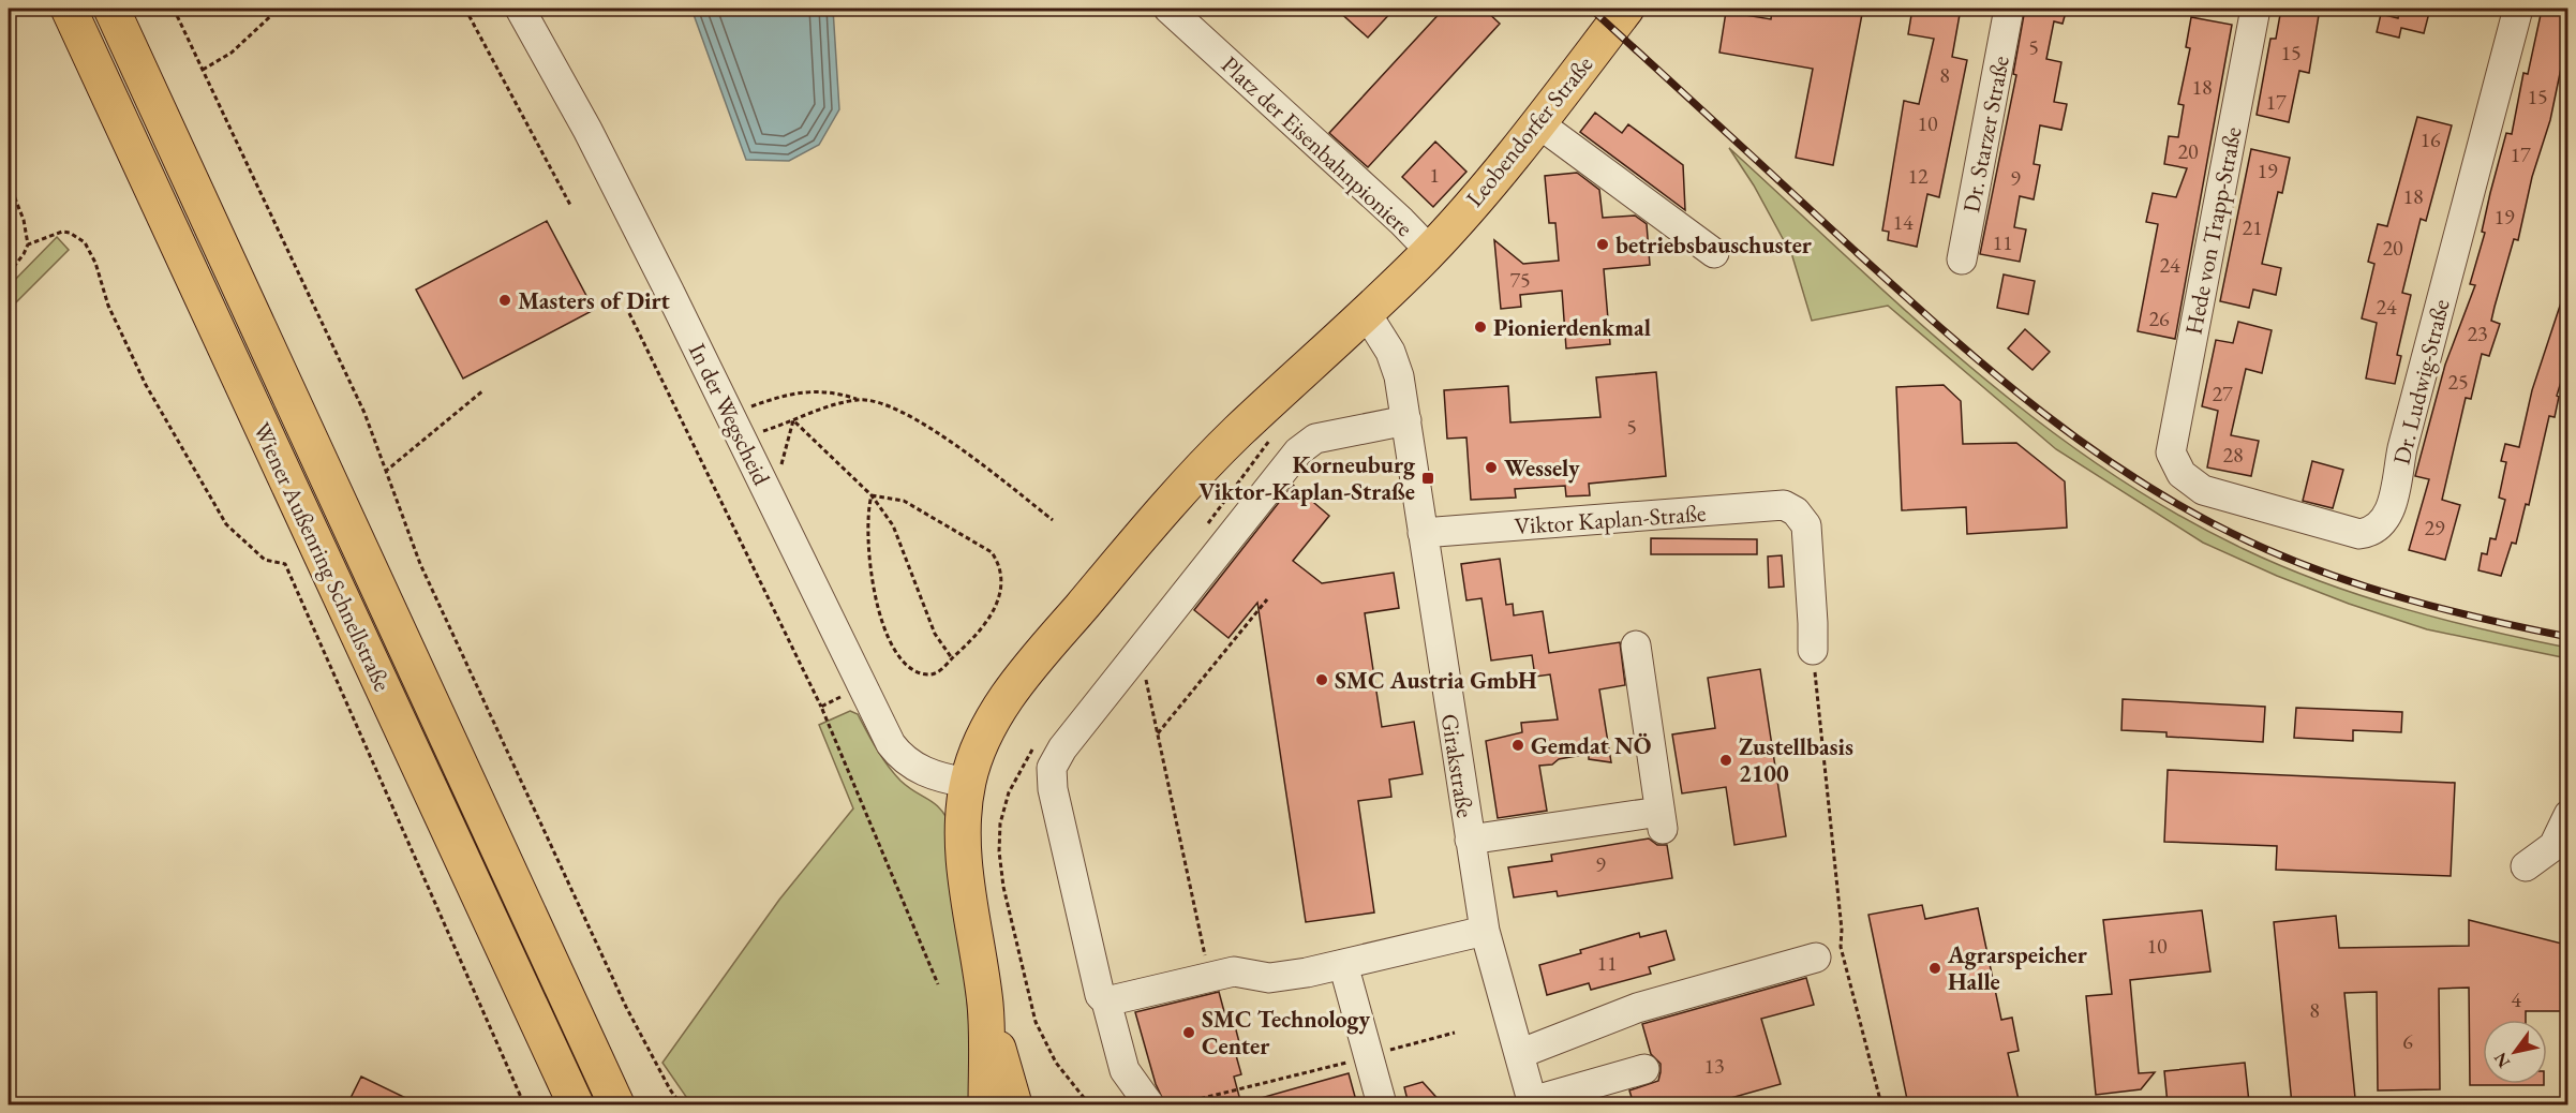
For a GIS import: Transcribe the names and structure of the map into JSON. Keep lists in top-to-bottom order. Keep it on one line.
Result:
{"streets":{"main road":["Leobendorfer Straße","Platz der Eisenbahnpioniere","Wiener Außenring Schnellstraße"],"street":["Dr. Starzer Straße","Hede von Trapp-Straße","Dr. Ludwig-Straße","In der Wegscheid","Viktor Kaplan-Straße","Girakstraße"]},"crossings":[["Leobendorfer Straße","Platz der Eisenbahnpioniere"],["Platz der Eisenbahnpioniere","In der Wegscheid"],["Platz der Eisenbahnpioniere","Girakstraße"],["Hede von Trapp-Straße","Dr. Ludwig-Straße"],["Viktor Kaplan-Straße","Girakstraße"]],"places":{"other":["betriebsbauschuster","Masters of Dirt","Pionierdenkmal","Wessely","SMC Austria GmbH","Gemdat NÖ","Zustellbasis 2100","Agrarspeicher Halle","SMC Technology Center"],"transit":["Korneuburg Viktor-Kaplan-Straße"]},"house_numbers":["5","15","8","18","15","17","10","16","20","17","19","1","12","9","18","19","14","21","11","20","24","75","24","26","23","25","27","5","28","29","9","10","11","4","8","6","13"],"north":"bottom left"}
